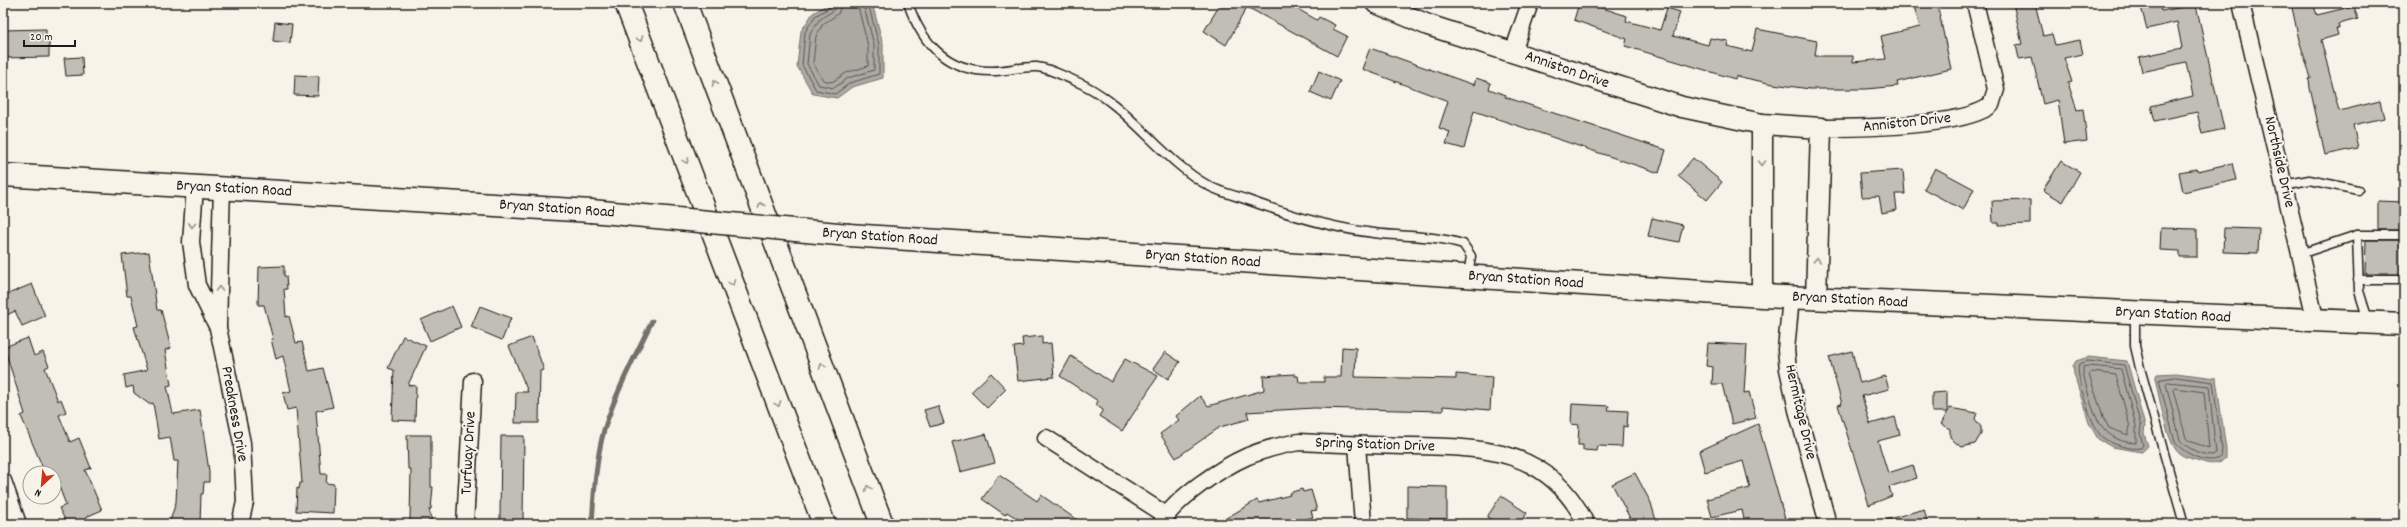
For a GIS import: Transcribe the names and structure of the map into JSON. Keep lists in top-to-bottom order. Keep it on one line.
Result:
{"streets":{"main road":["Bryan Station Road"],"street":["Anniston Drive","Northside Drive","Hermitage Drive","Preakness Drive","Spring Station Drive","Turfway Drive"]},"crossings":[["Northside Drive","Bryan Station Road"],["Bryan Station Road","Hermitage Drive"],["Bryan Station Road","Preakness Drive"]],"scale_bar":"20 m","north":"bottom left"}
